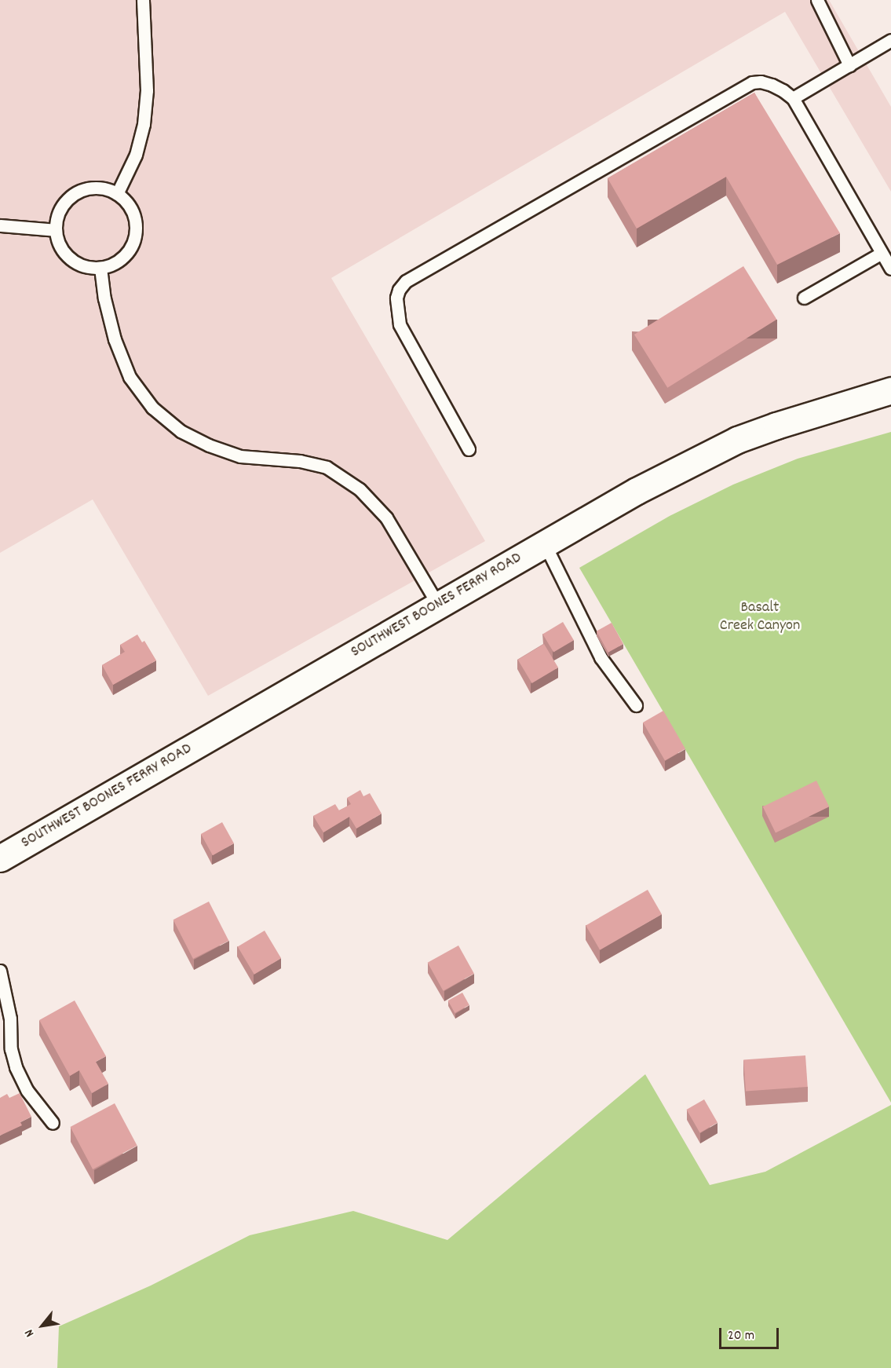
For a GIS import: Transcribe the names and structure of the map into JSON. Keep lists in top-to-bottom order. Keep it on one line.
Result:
{"streets":{"main road":["SOUTHWEST BOONES FERRY ROAD"]},"parks":["Basalt Creek Canyon"],"scale_bar":"20 m","north":"bottom left"}
